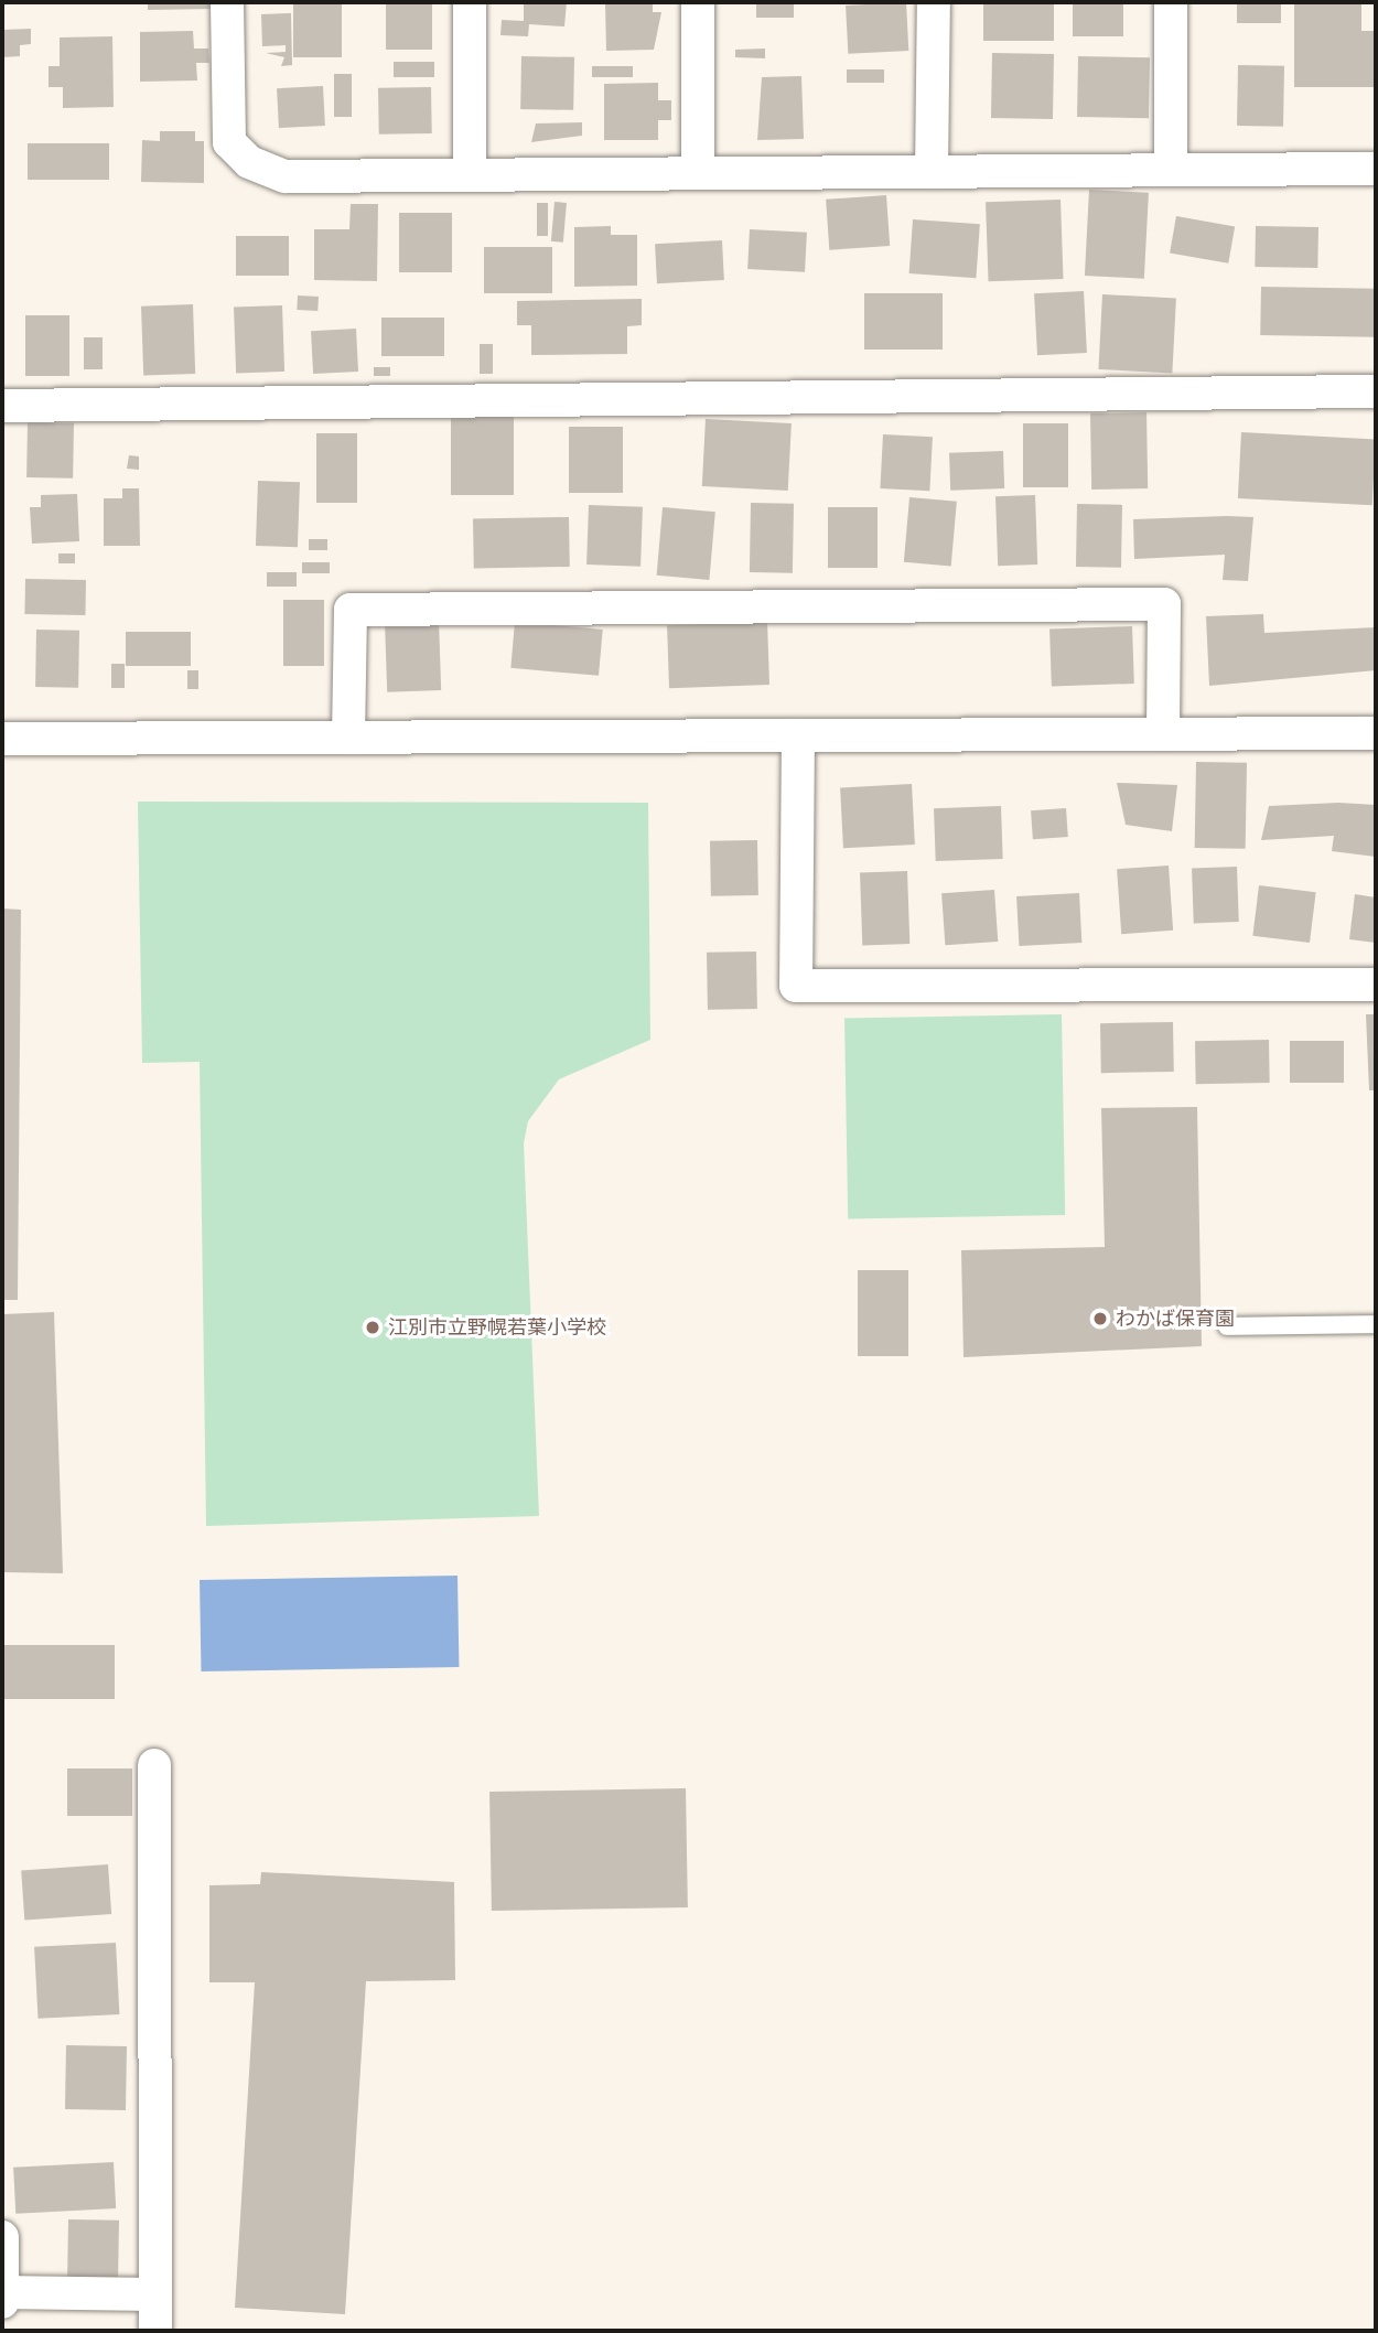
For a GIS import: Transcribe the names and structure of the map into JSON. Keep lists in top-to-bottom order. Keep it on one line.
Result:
{"places":["わかば保育園","江別市立野幌若葉小学校"]}
